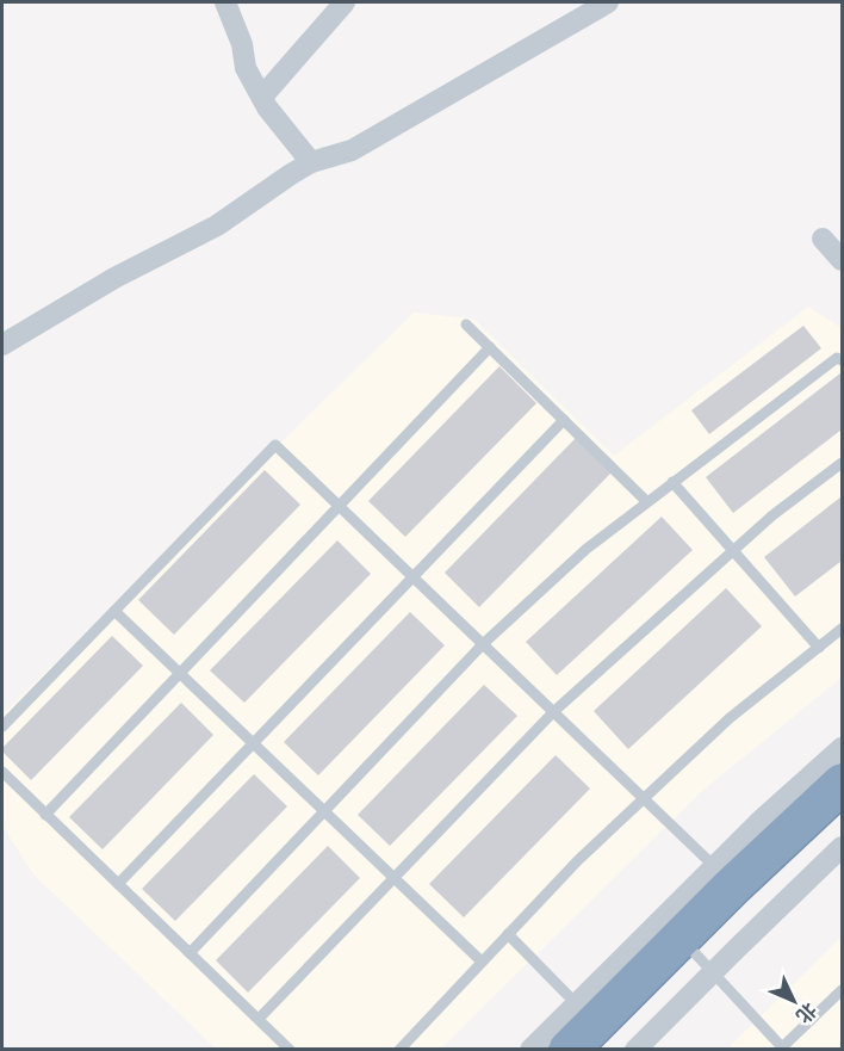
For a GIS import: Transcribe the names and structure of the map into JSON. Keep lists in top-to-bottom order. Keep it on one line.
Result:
{"north":"bottom right"}
